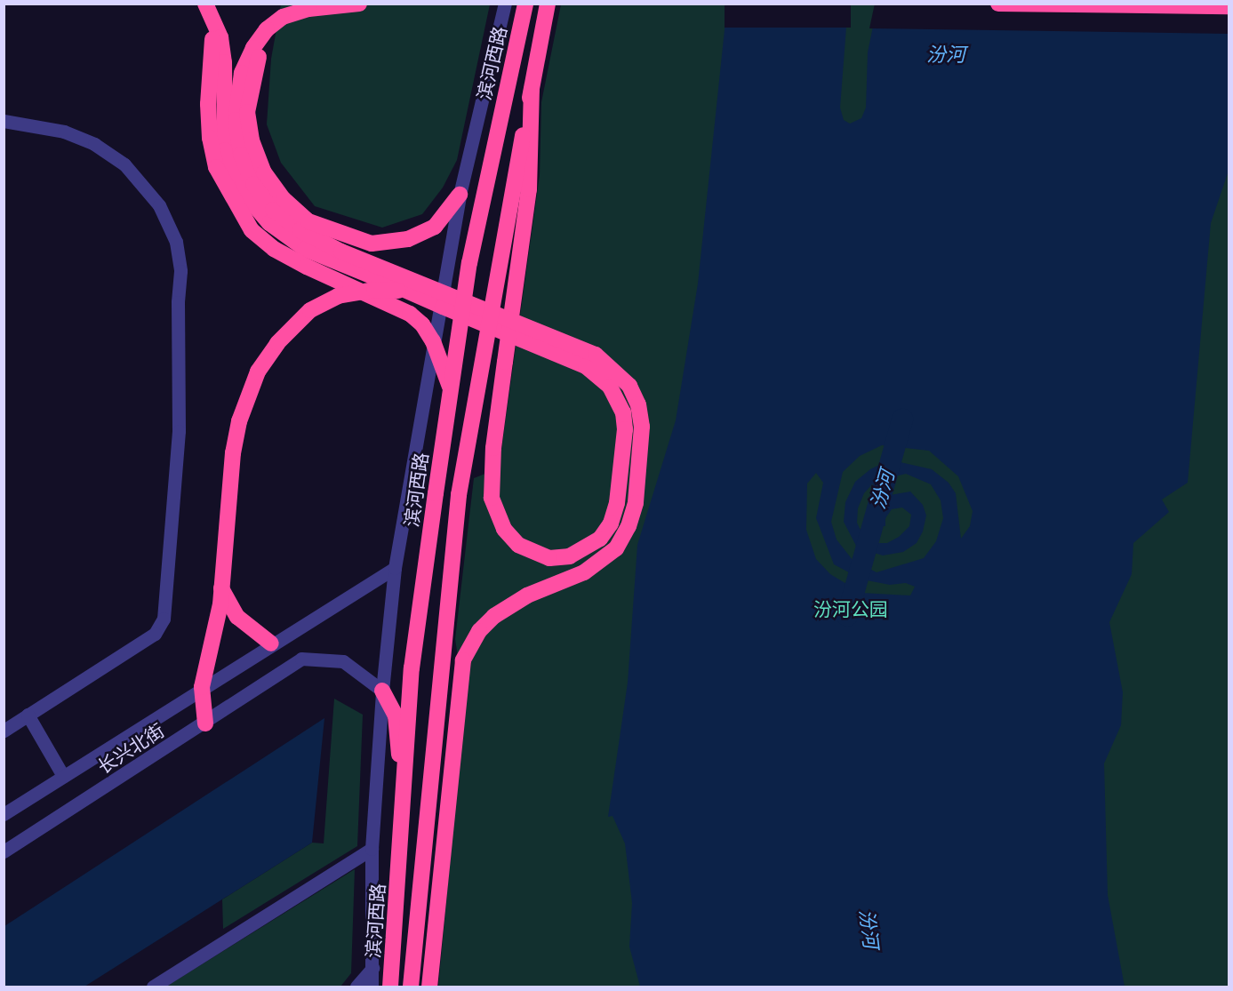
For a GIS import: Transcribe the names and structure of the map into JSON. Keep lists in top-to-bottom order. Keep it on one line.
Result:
{"streets":{"highway":["滨河西路"],"street":["长兴北街"]},"water":["汾河"],"parks":["汾河公园"]}
